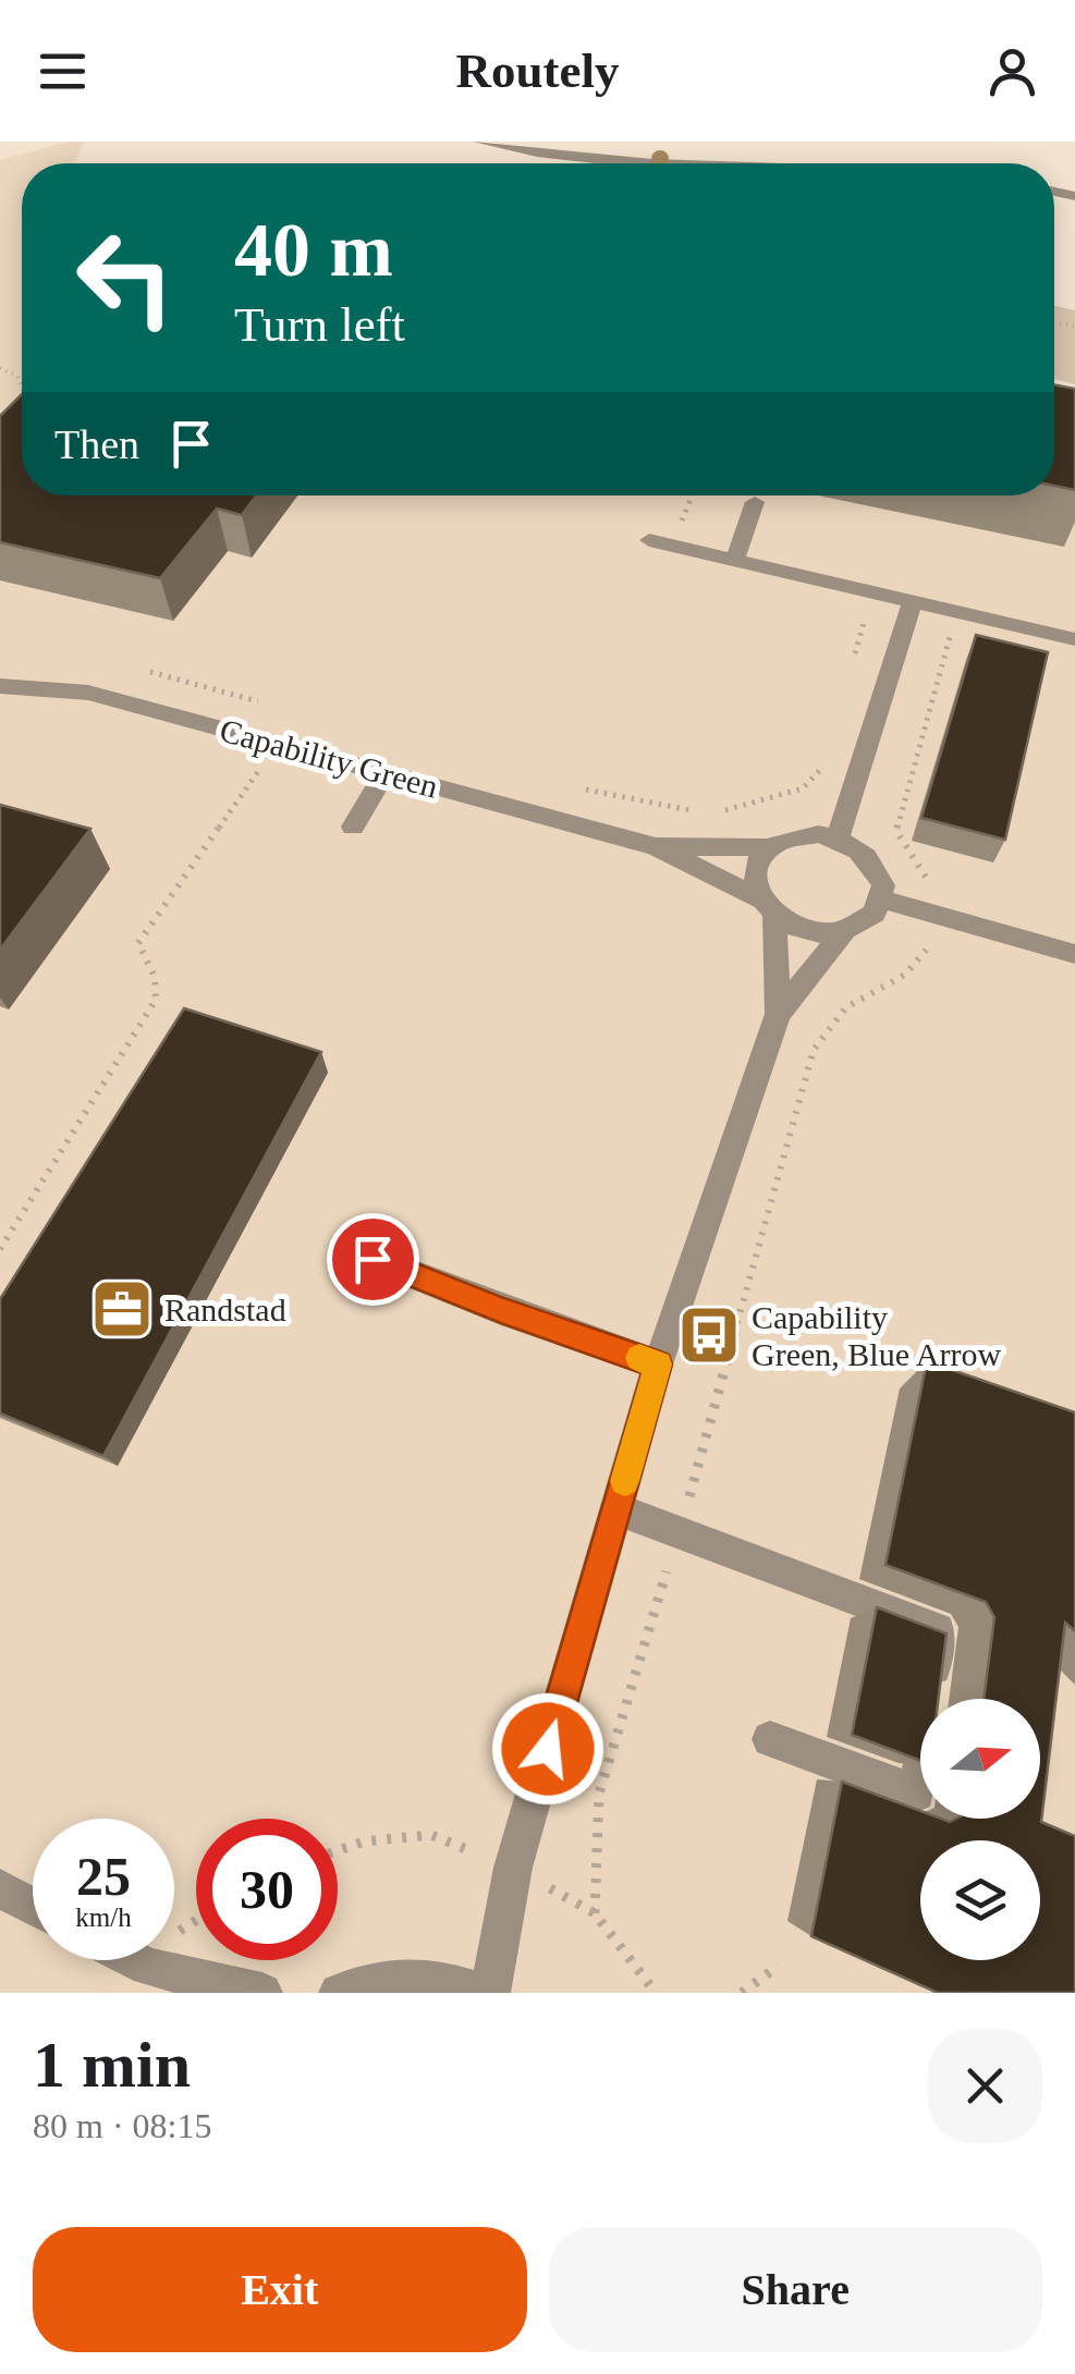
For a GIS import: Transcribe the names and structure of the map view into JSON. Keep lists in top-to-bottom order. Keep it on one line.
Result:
{"streets":{"street":["Capability Green"]},"places":{"office":["Randstad"],"bus stop":["Capability Green, Blue Arrow"]},"north":"right","page":{"header":"Routely","turn":["40 m","Turn left"],"then":"Then","speed":"25 km/h","limit":"30","heading":["1 min","80 m · 08:15"],"buttons":["Exit","Share"]}}
